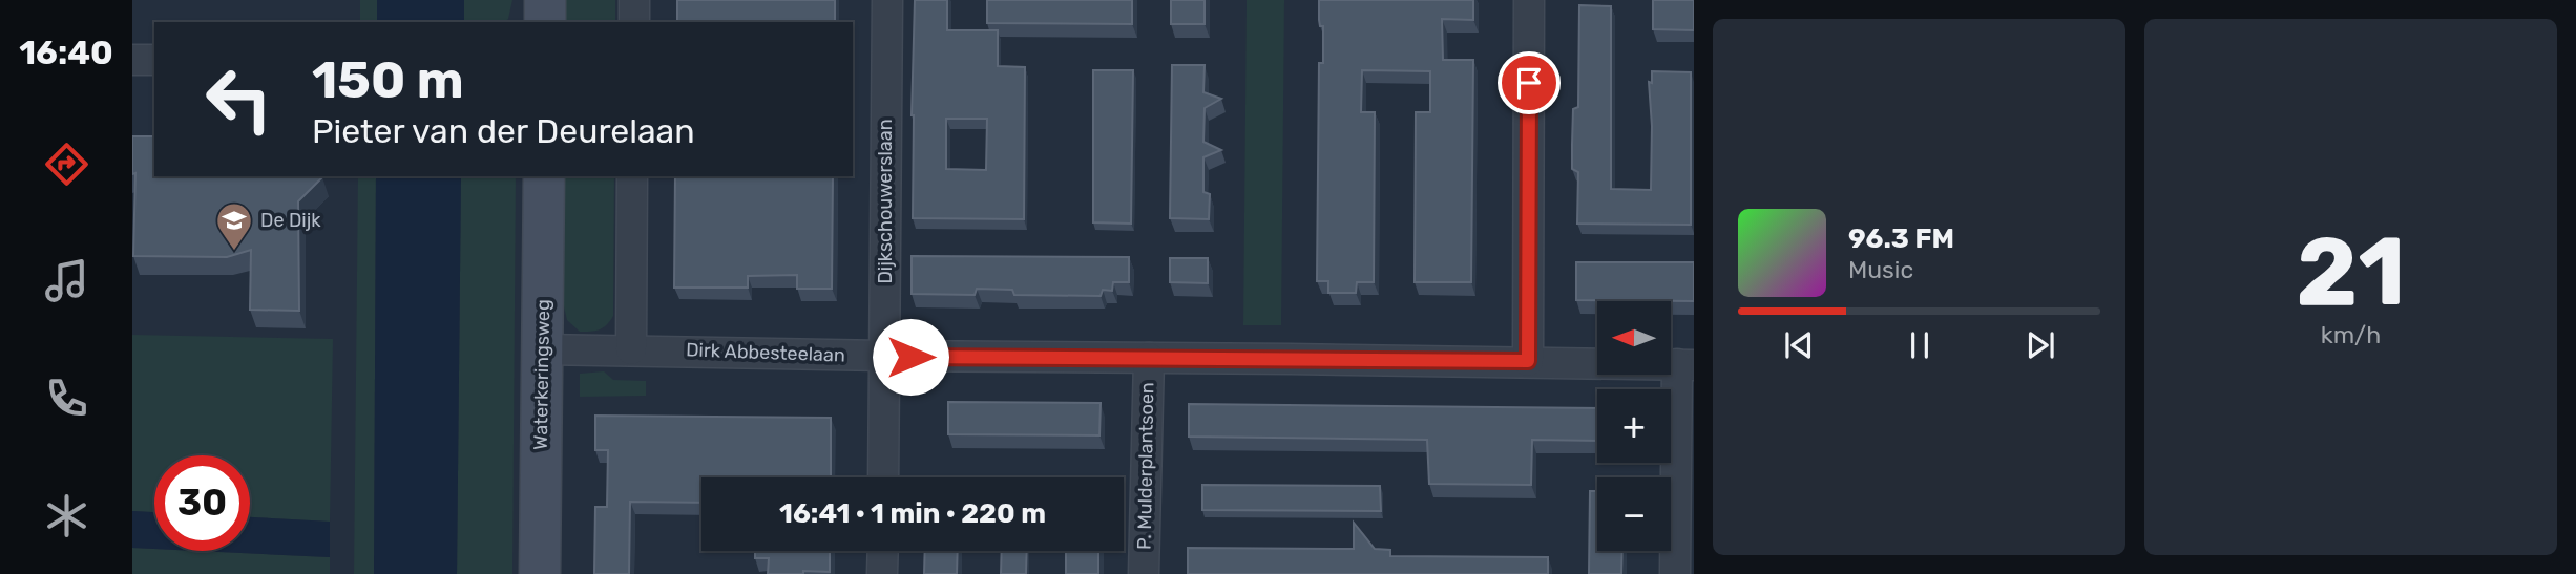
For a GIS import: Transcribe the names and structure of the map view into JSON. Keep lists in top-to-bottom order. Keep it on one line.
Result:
{"streets":{"street":["Dijkschouwerslaan","Dirk Abbesteelaan","Waterkeringsweg","P. Mulderplantsoen"]},"crossings":[["Dijkschouwerslaan","Dirk Abbesteelaan"],["Dirk Abbesteelaan","Waterkeringsweg"],["Dirk Abbesteelaan","P. Mulderplantsoen"]],"places":{"school or university":["De Dijk"]},"north":"left","page":{"tabs":"16:40","tile":["21","km/h"],"turn":["150 m","Pieter van der Deurelaan"],"song":["96.3 FM","Music"],"map_buttons":["+","−"],"limit":"30","trip":"16:41 · 1 min · 220 m"}}
